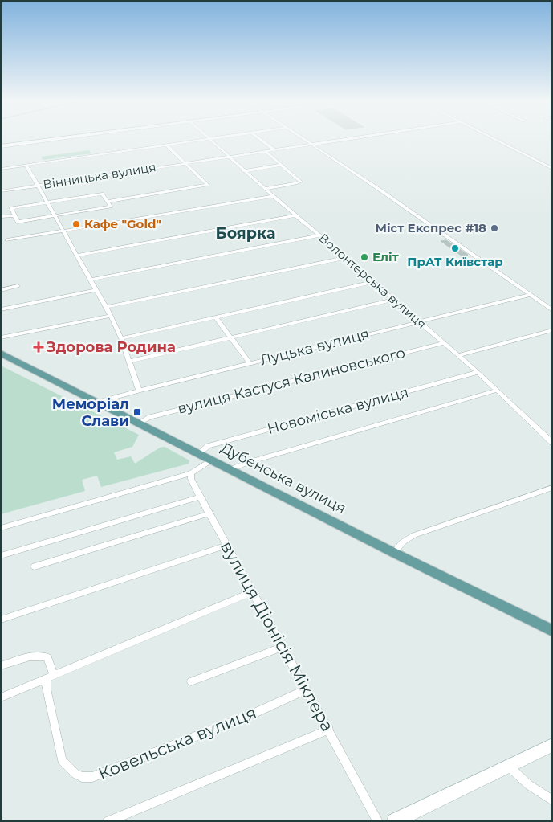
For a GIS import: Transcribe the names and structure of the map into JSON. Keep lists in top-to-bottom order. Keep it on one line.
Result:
{"streets":{"main road":["Дубенська вулиця"],"street":["Вінницька вулиця","Волонтерська вулиця","Луцька вулиця","вулиця Кастуся Калиновського","Новоміська вулиця","вулиця Діонісія Міклера","Ковельська вулиця"]},"crossings":[["Вінницька вулиця","Волонтерська вулиця"],["Волонтерська вулиця","Луцька вулиця"],["Волонтерська вулиця","вулиця Кастуся Калиновського"],["Волонтерська вулиця","Новоміська вулиця"],["Луцька вулиця","Дубенська вулиця"],["вулиця Кастуся Калиновського","Дубенська вулиця"],["Новоміська вулиця","Дубенська вулиця"],["вулиця Діонісія Міклера","Ковельська вулиця"]],"districts":["Боярка"],"places":{"other":["Кафе \"Gold\"","Міст Експрес #18","ПрАТ Київстар","Еліт"],"health":["Здорова Родина"],"transit":["Меморіал Слави"]}}
